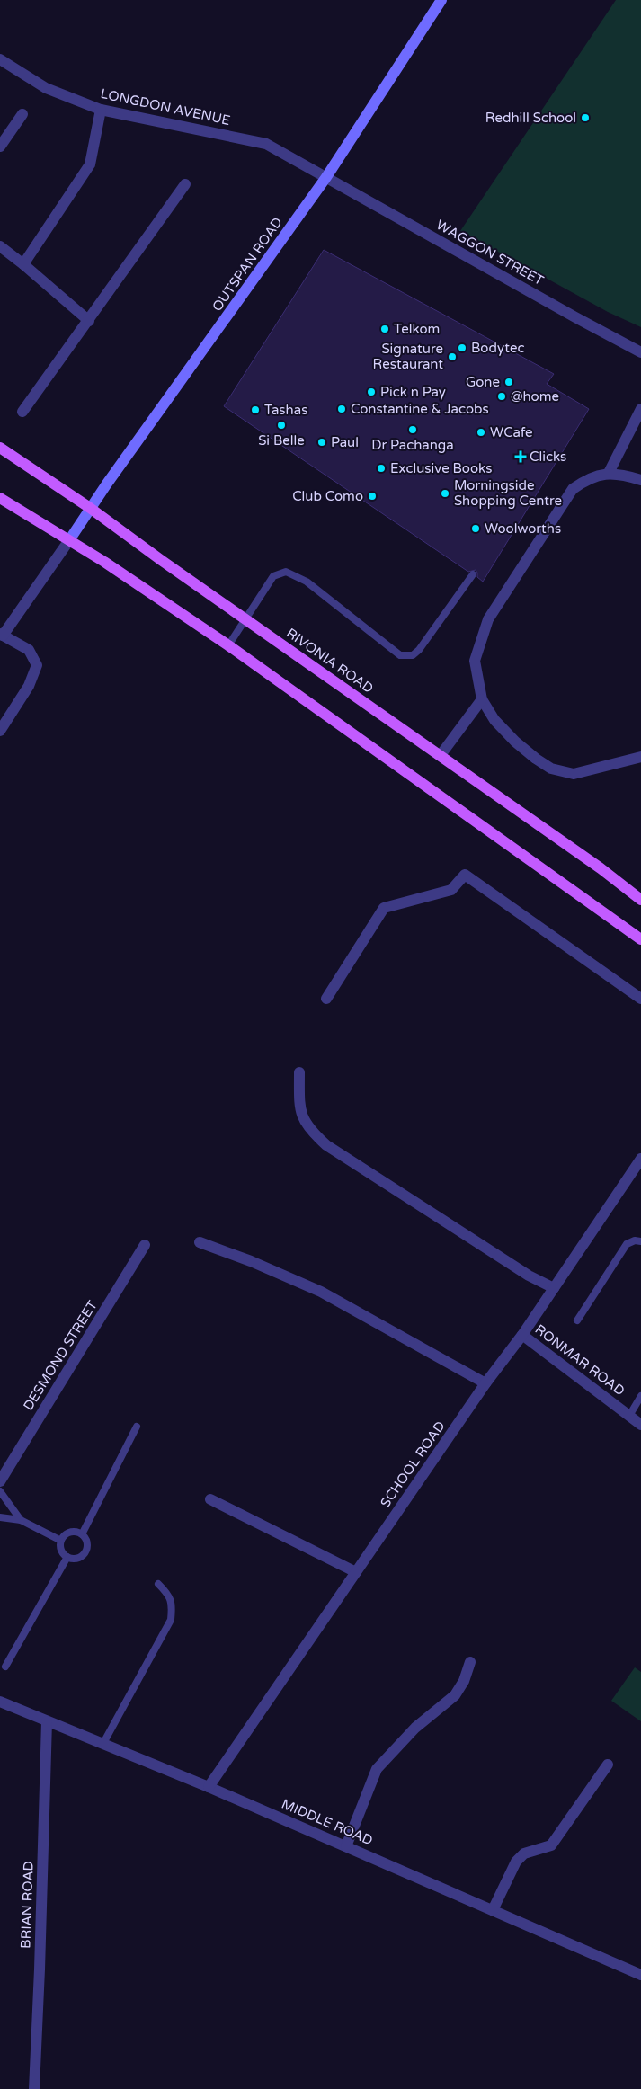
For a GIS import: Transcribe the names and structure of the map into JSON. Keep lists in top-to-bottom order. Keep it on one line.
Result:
{"streets":{"main road":["RIVONIA ROAD"],"street":["LONGDON AVENUE","WAGGON STREET","OUTSPAN ROAD","DESMOND STREET","RONMAR ROAD","SCHOOL ROAD","MIDDLE ROAD","BRIAN ROAD"]},"crossings":[["LONGDON AVENUE","WAGGON STREET"],["LONGDON AVENUE","OUTSPAN ROAD"],["WAGGON STREET","OUTSPAN ROAD"],["OUTSPAN ROAD","RIVONIA ROAD"],["RONMAR ROAD","SCHOOL ROAD"],["SCHOOL ROAD","MIDDLE ROAD"],["MIDDLE ROAD","BRIAN ROAD"]],"places":{"other":["Redhill School","Telkom","Bodytec","Signature Restaurant","Gone","Pick n Pay","@home","Constantine & Jacobs","Tashas","Si Belle","Dr Pachanga","WCafe","Paul","Exclusive Books","Morningside Shopping Centre","Club Como","Woolworths"],"health":["Clicks"]}}
